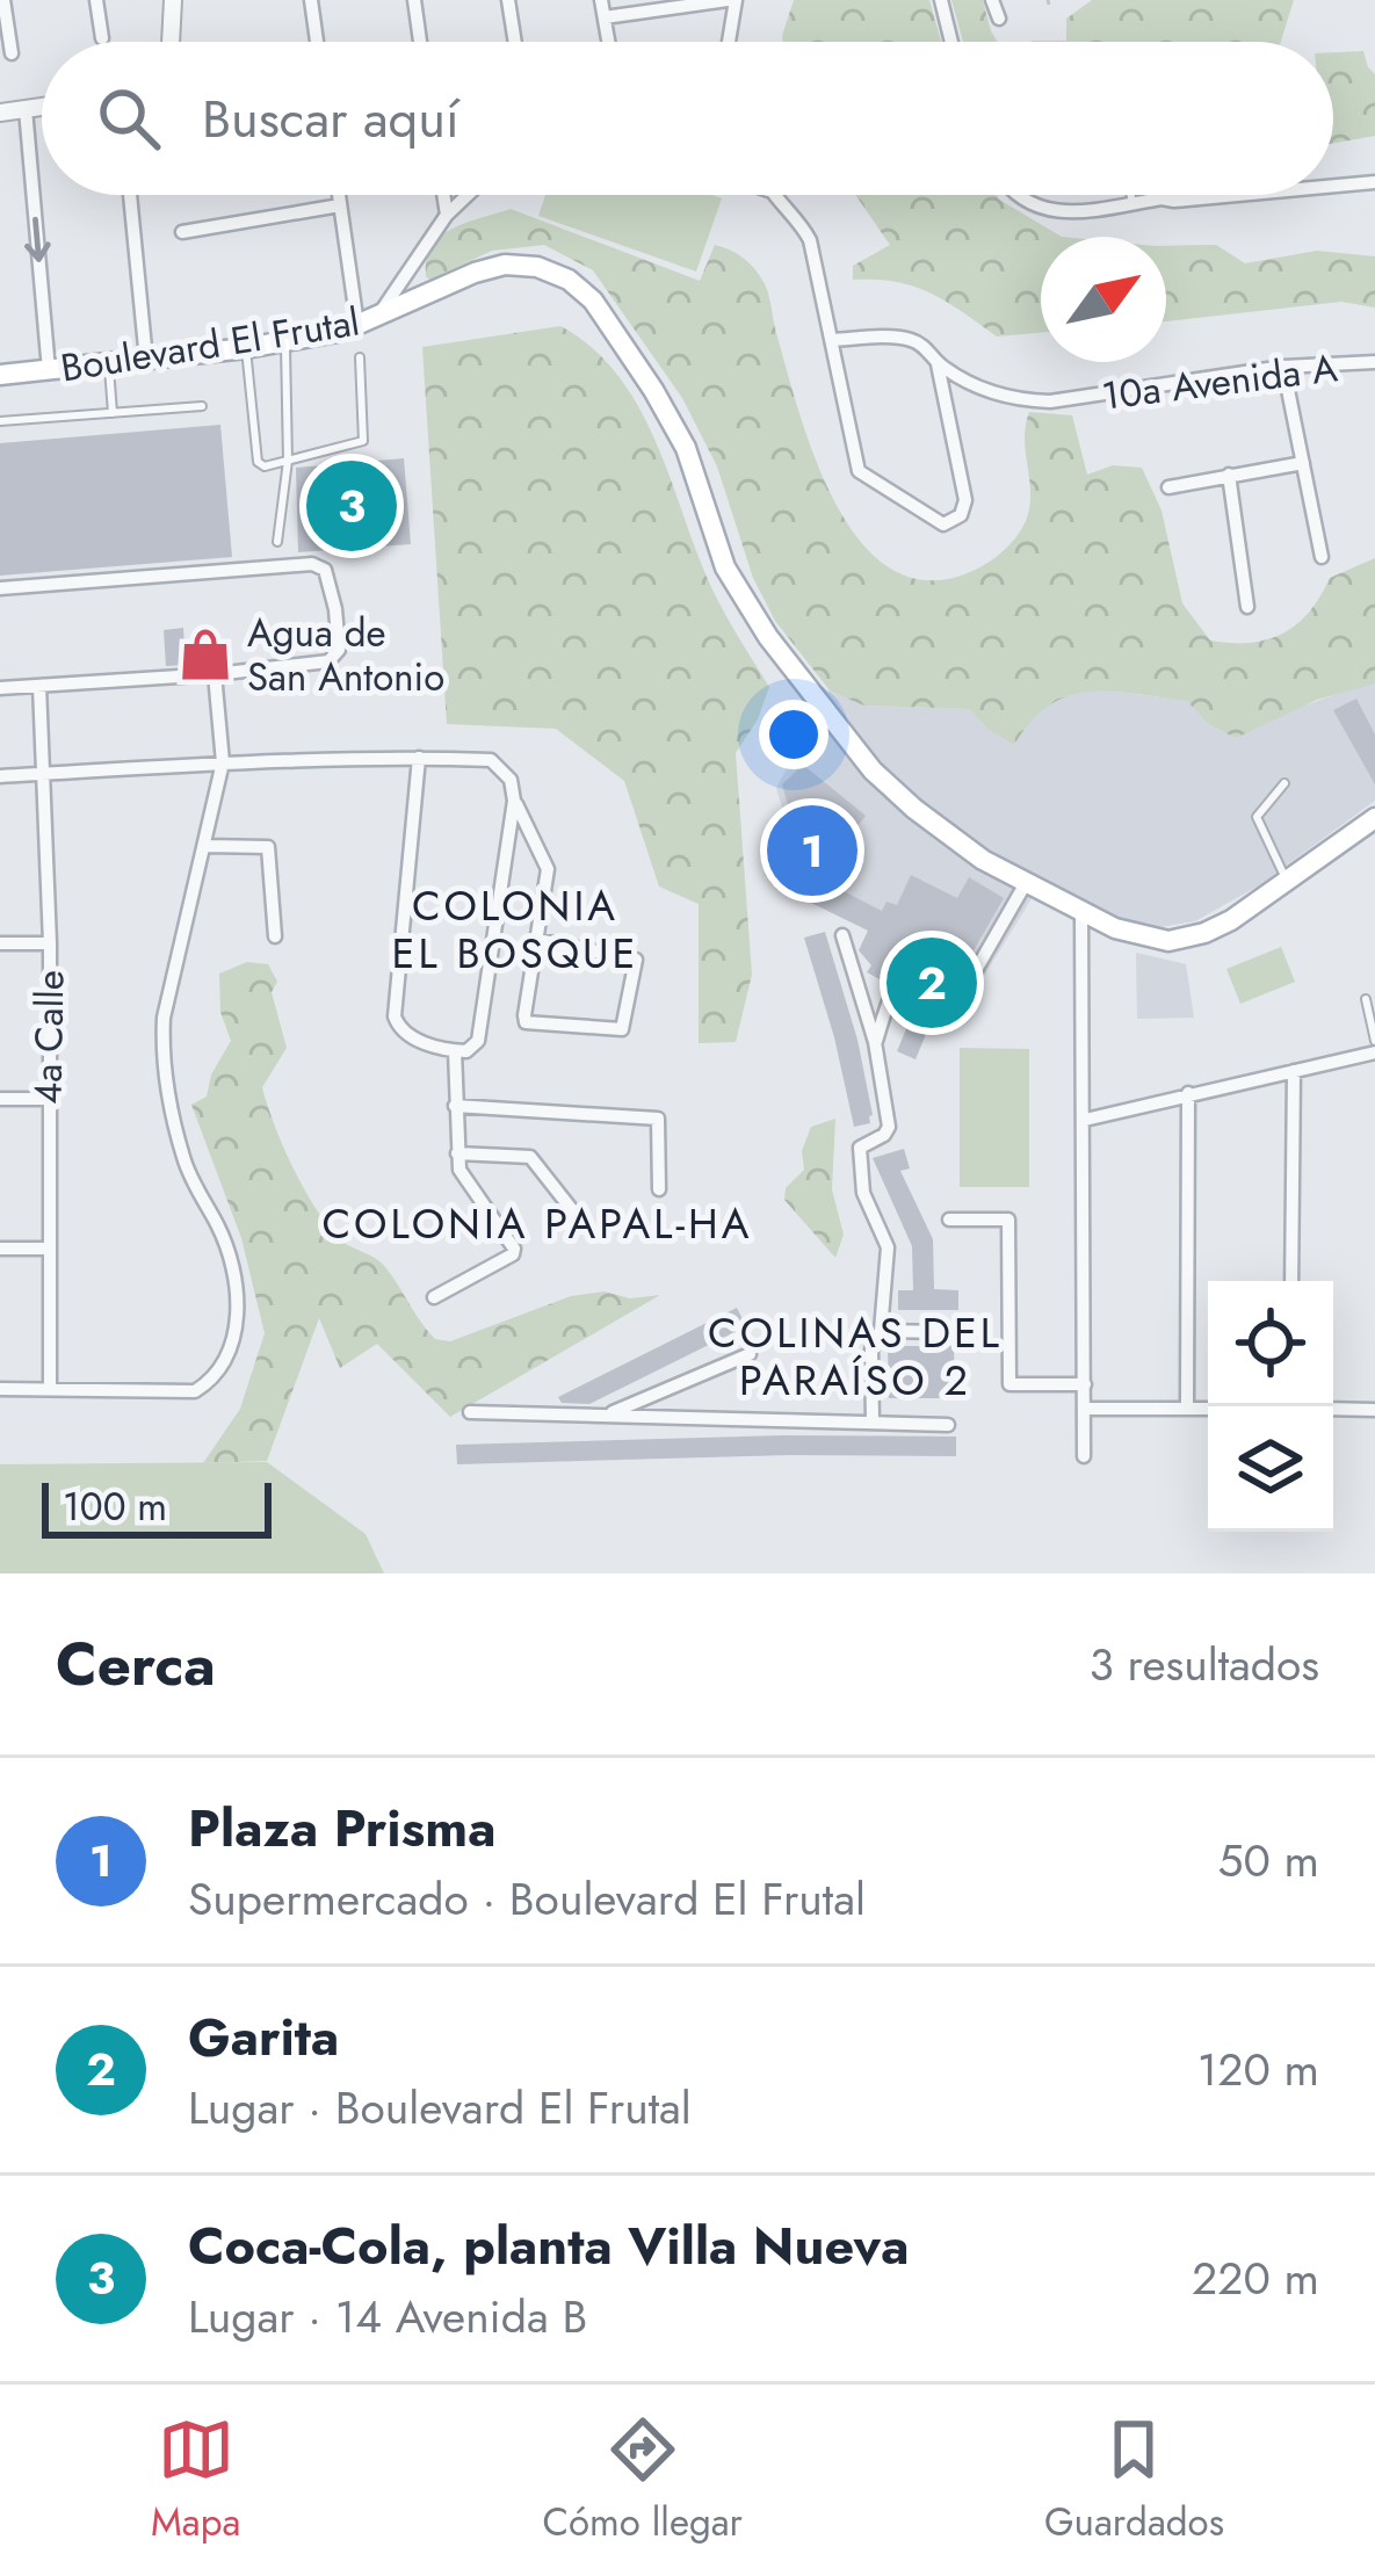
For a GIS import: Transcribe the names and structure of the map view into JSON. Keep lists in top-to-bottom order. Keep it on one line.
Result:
{"streets":{"main road":["Boulevard El Frutal"],"street":["10a Avenida A","4a Calle"]},"districts":["COLONIA EL BOSQUE","COLONIA PAPAL-HA","COLINAS DEL PARAÍSO 2"],"places":{"shop":["Agua de San Antonio"]},"scale_bar":"100 m","north":"top right","page":{"search":"Buscar aquí","pins":["3","1","2"],"scale":"100 m","heading":["Cerca","3 resultados"],"list":[{"mark":"1","name":"Plaza Prisma","note":"Supermercado · Boulevard El Frutal","value":"50 m"},{"mark":"2","name":"Garita","note":"Lugar · Boulevard El Frutal","value":"120 m"},{"mark":"3","name":"Coca-Cola, planta Villa Nueva","note":"Lugar · 14 Avenida B","value":"220 m"}],"nav":["Mapa","Cómo llegar","Guardados"]}}
